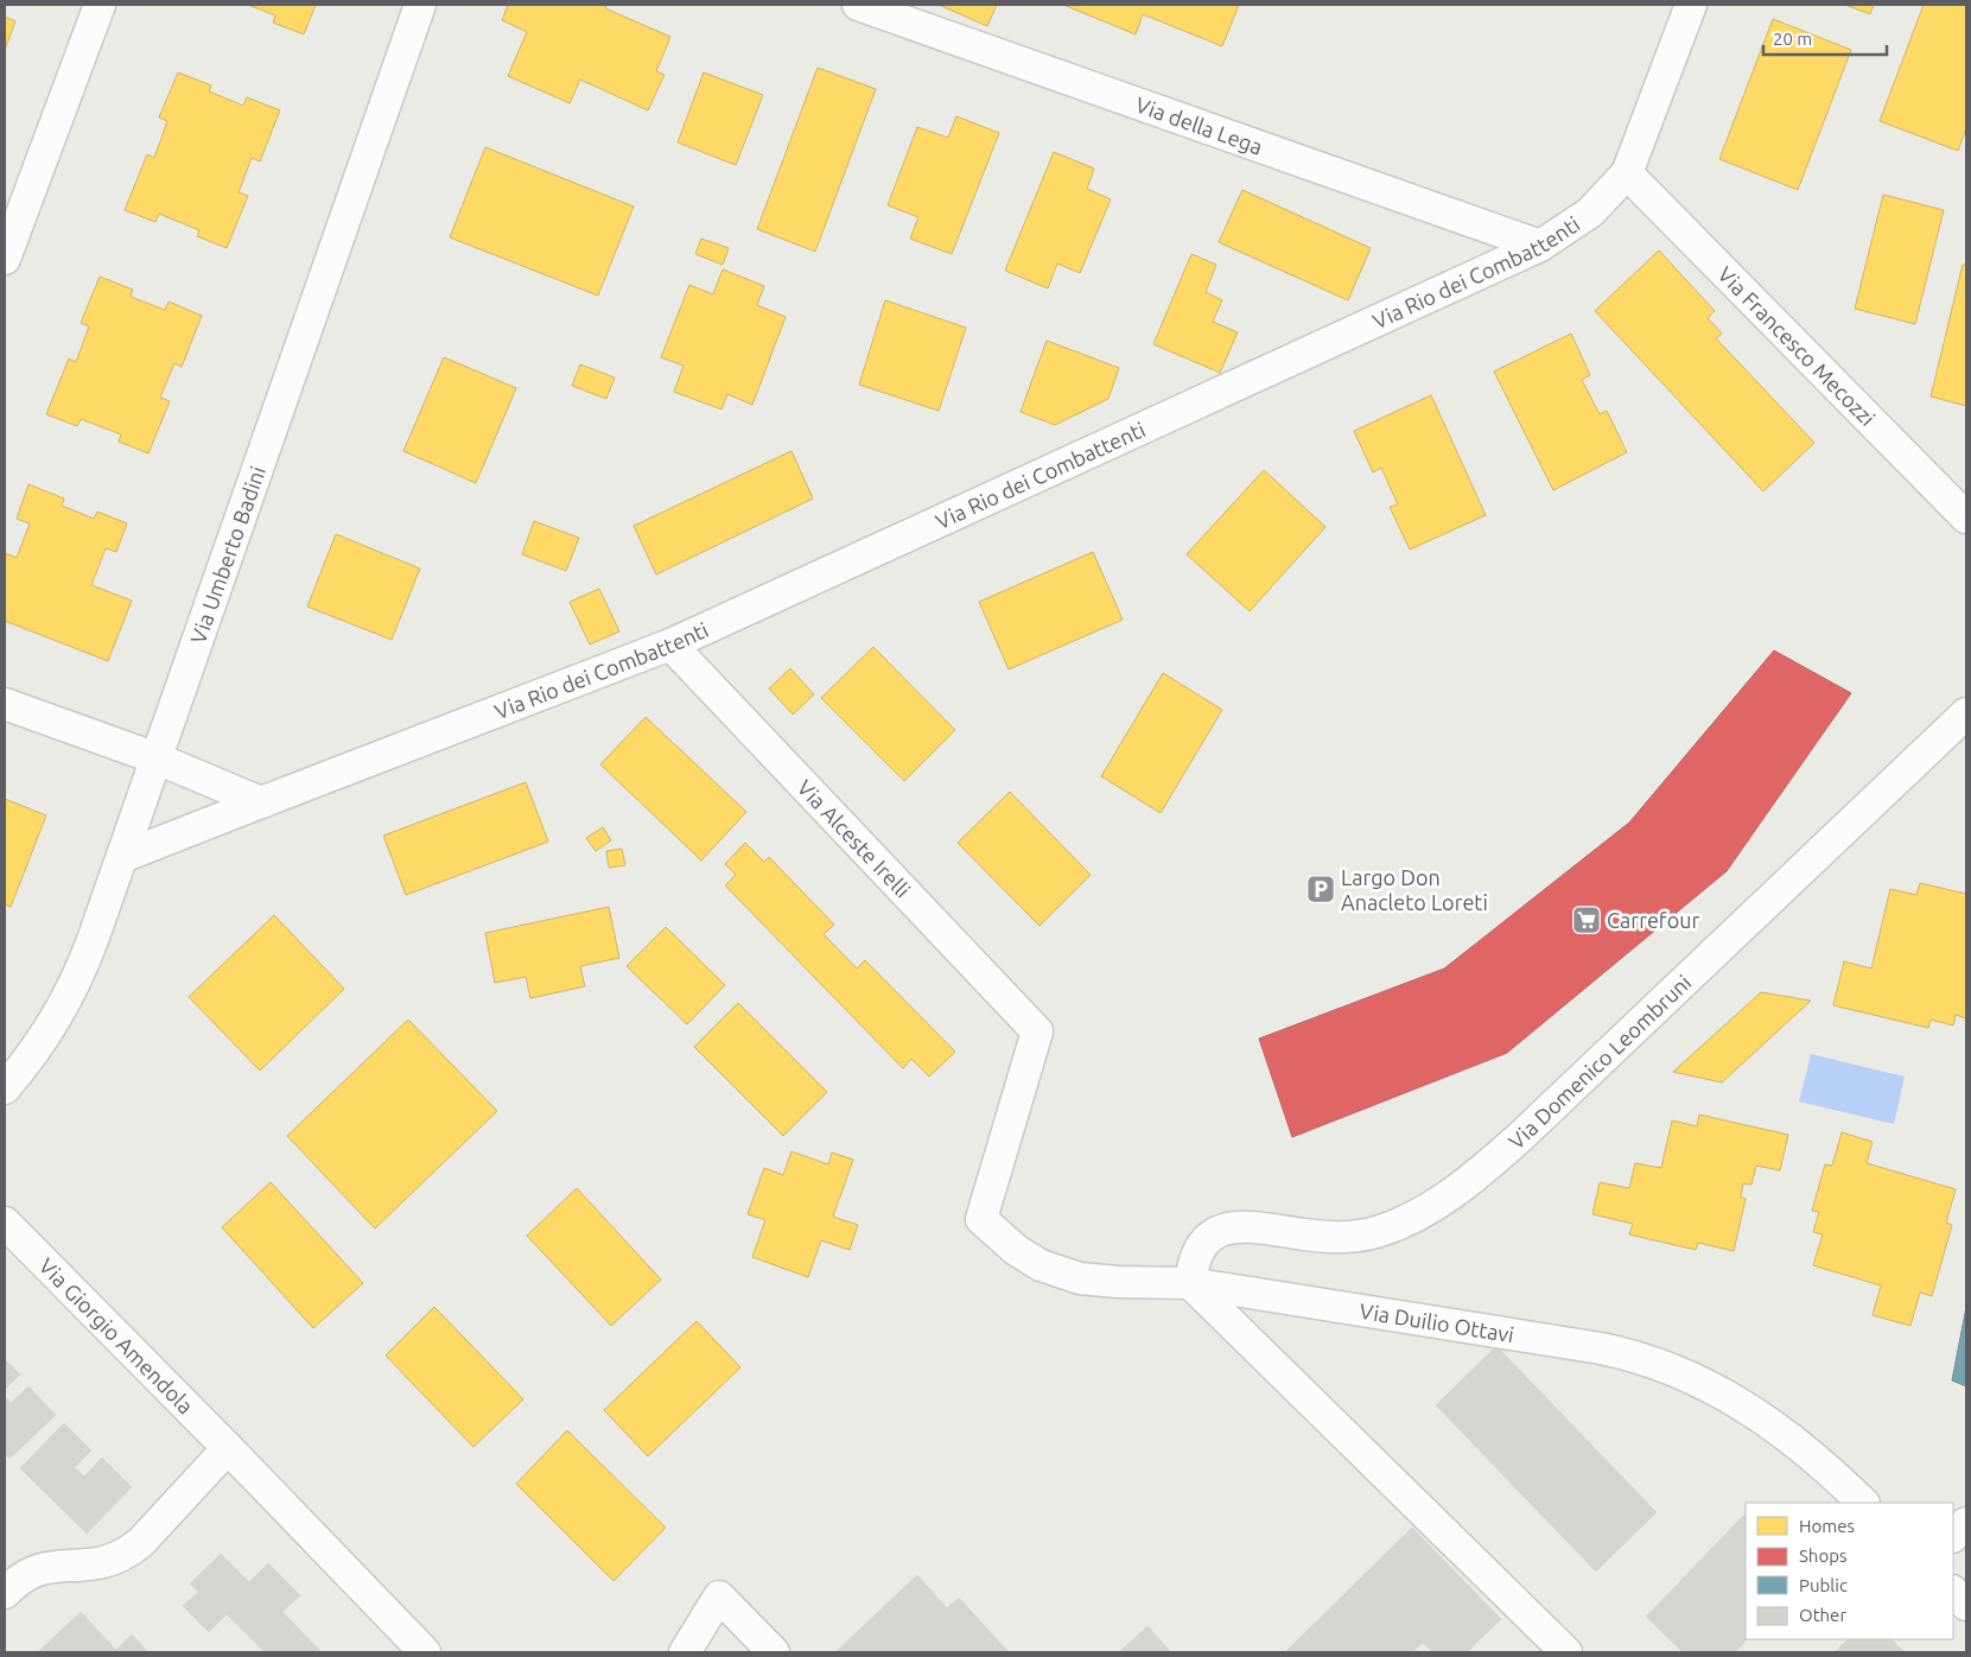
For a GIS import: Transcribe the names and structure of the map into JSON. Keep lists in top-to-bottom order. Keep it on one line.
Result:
{"streets":{"street":["Via della Lega","Via Rio dei Combattenti","Via Francesco Mecozzi","Via Umberto Badini","Via Alceste Irelli","Via Domenico Leombruni","Via Duilio Ottavi","Via Giorgio Amendola"]},"crossings":[["Via della Lega","Via Rio dei Combattenti"],["Via Rio dei Combattenti","Via Francesco Mecozzi"],["Via Rio dei Combattenti","Via Umberto Badini"],["Via Rio dei Combattenti","Via Alceste Irelli"],["Via Alceste Irelli","Via Duilio Ottavi"],["Via Domenico Leombruni","Via Duilio Ottavi"]],"places":{"parking":["Largo Don Anacleto Loreti"],"supermarket":["Carrefour"]},"legend":["Homes","Shops","Public","Other"],"scale_bar":"20 m"}
